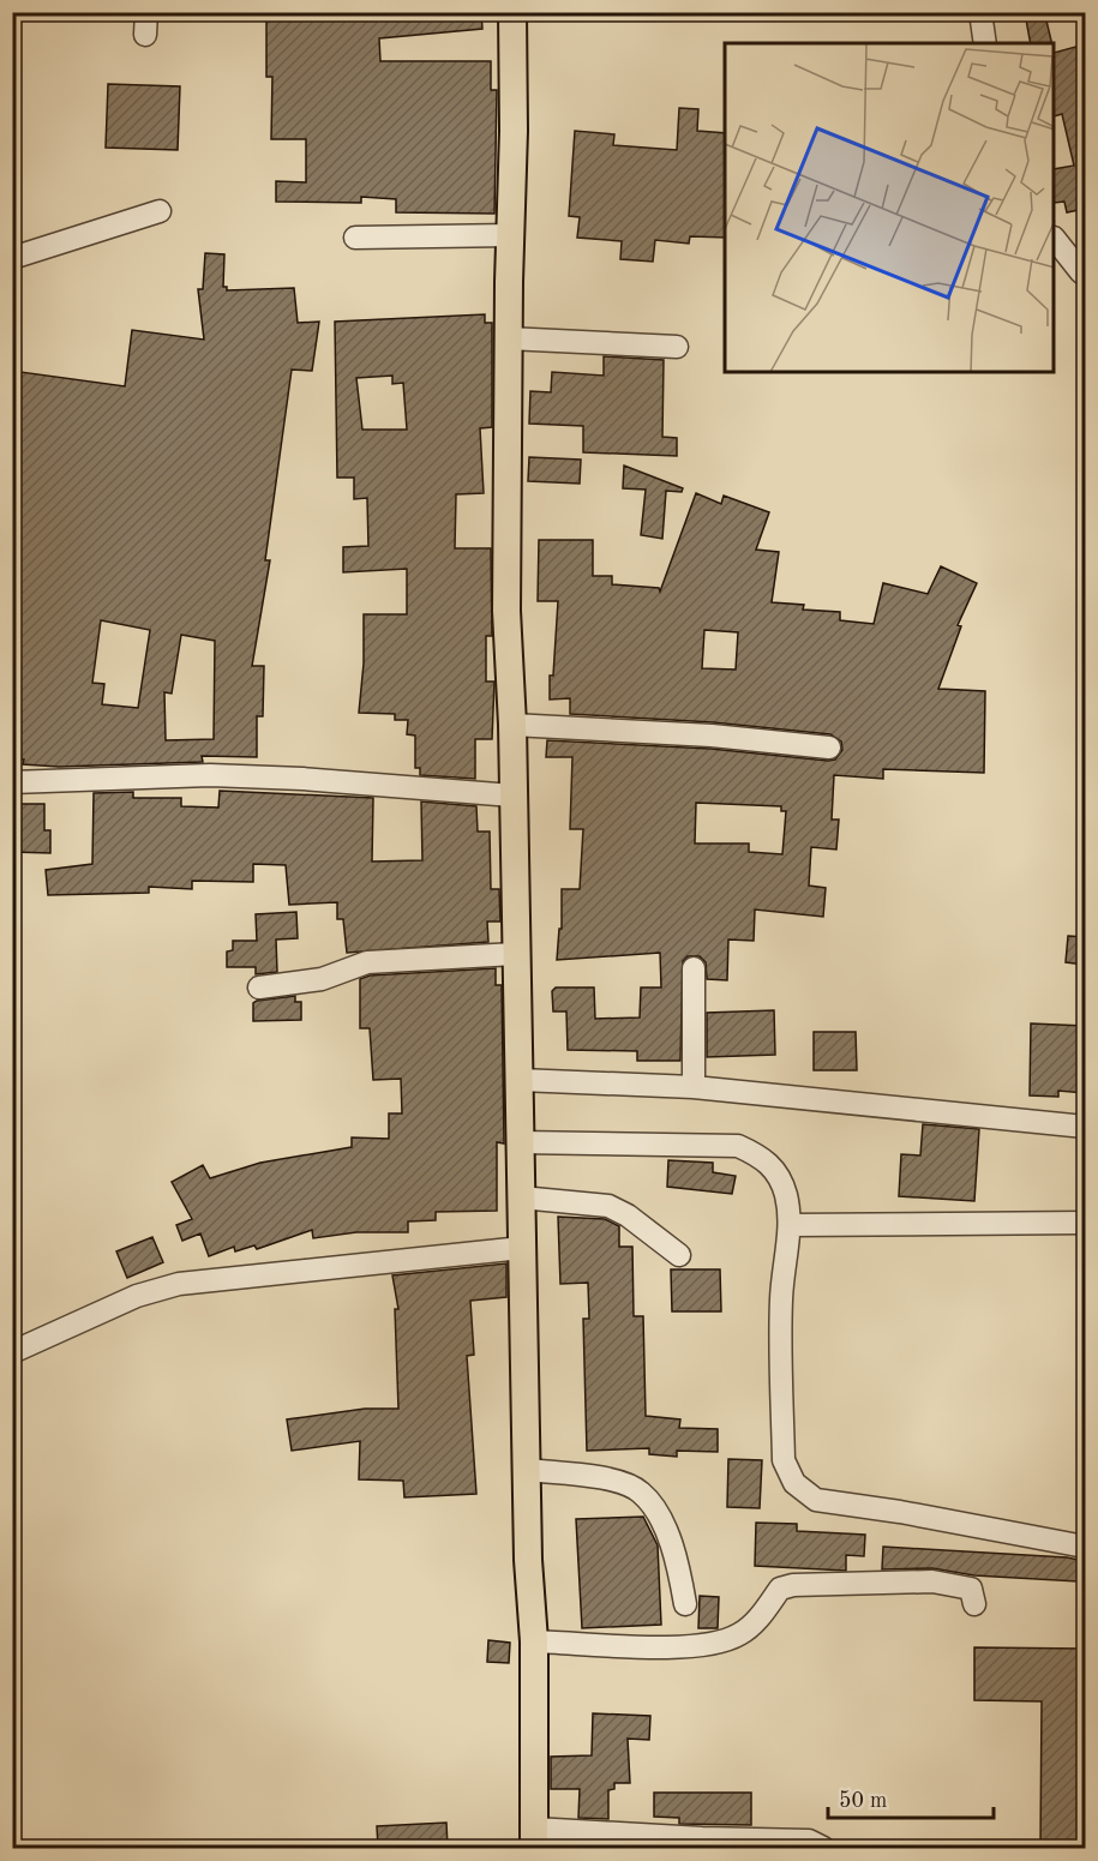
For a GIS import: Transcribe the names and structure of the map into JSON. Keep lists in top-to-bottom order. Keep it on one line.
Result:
{"scale_bar":"50 m"}
